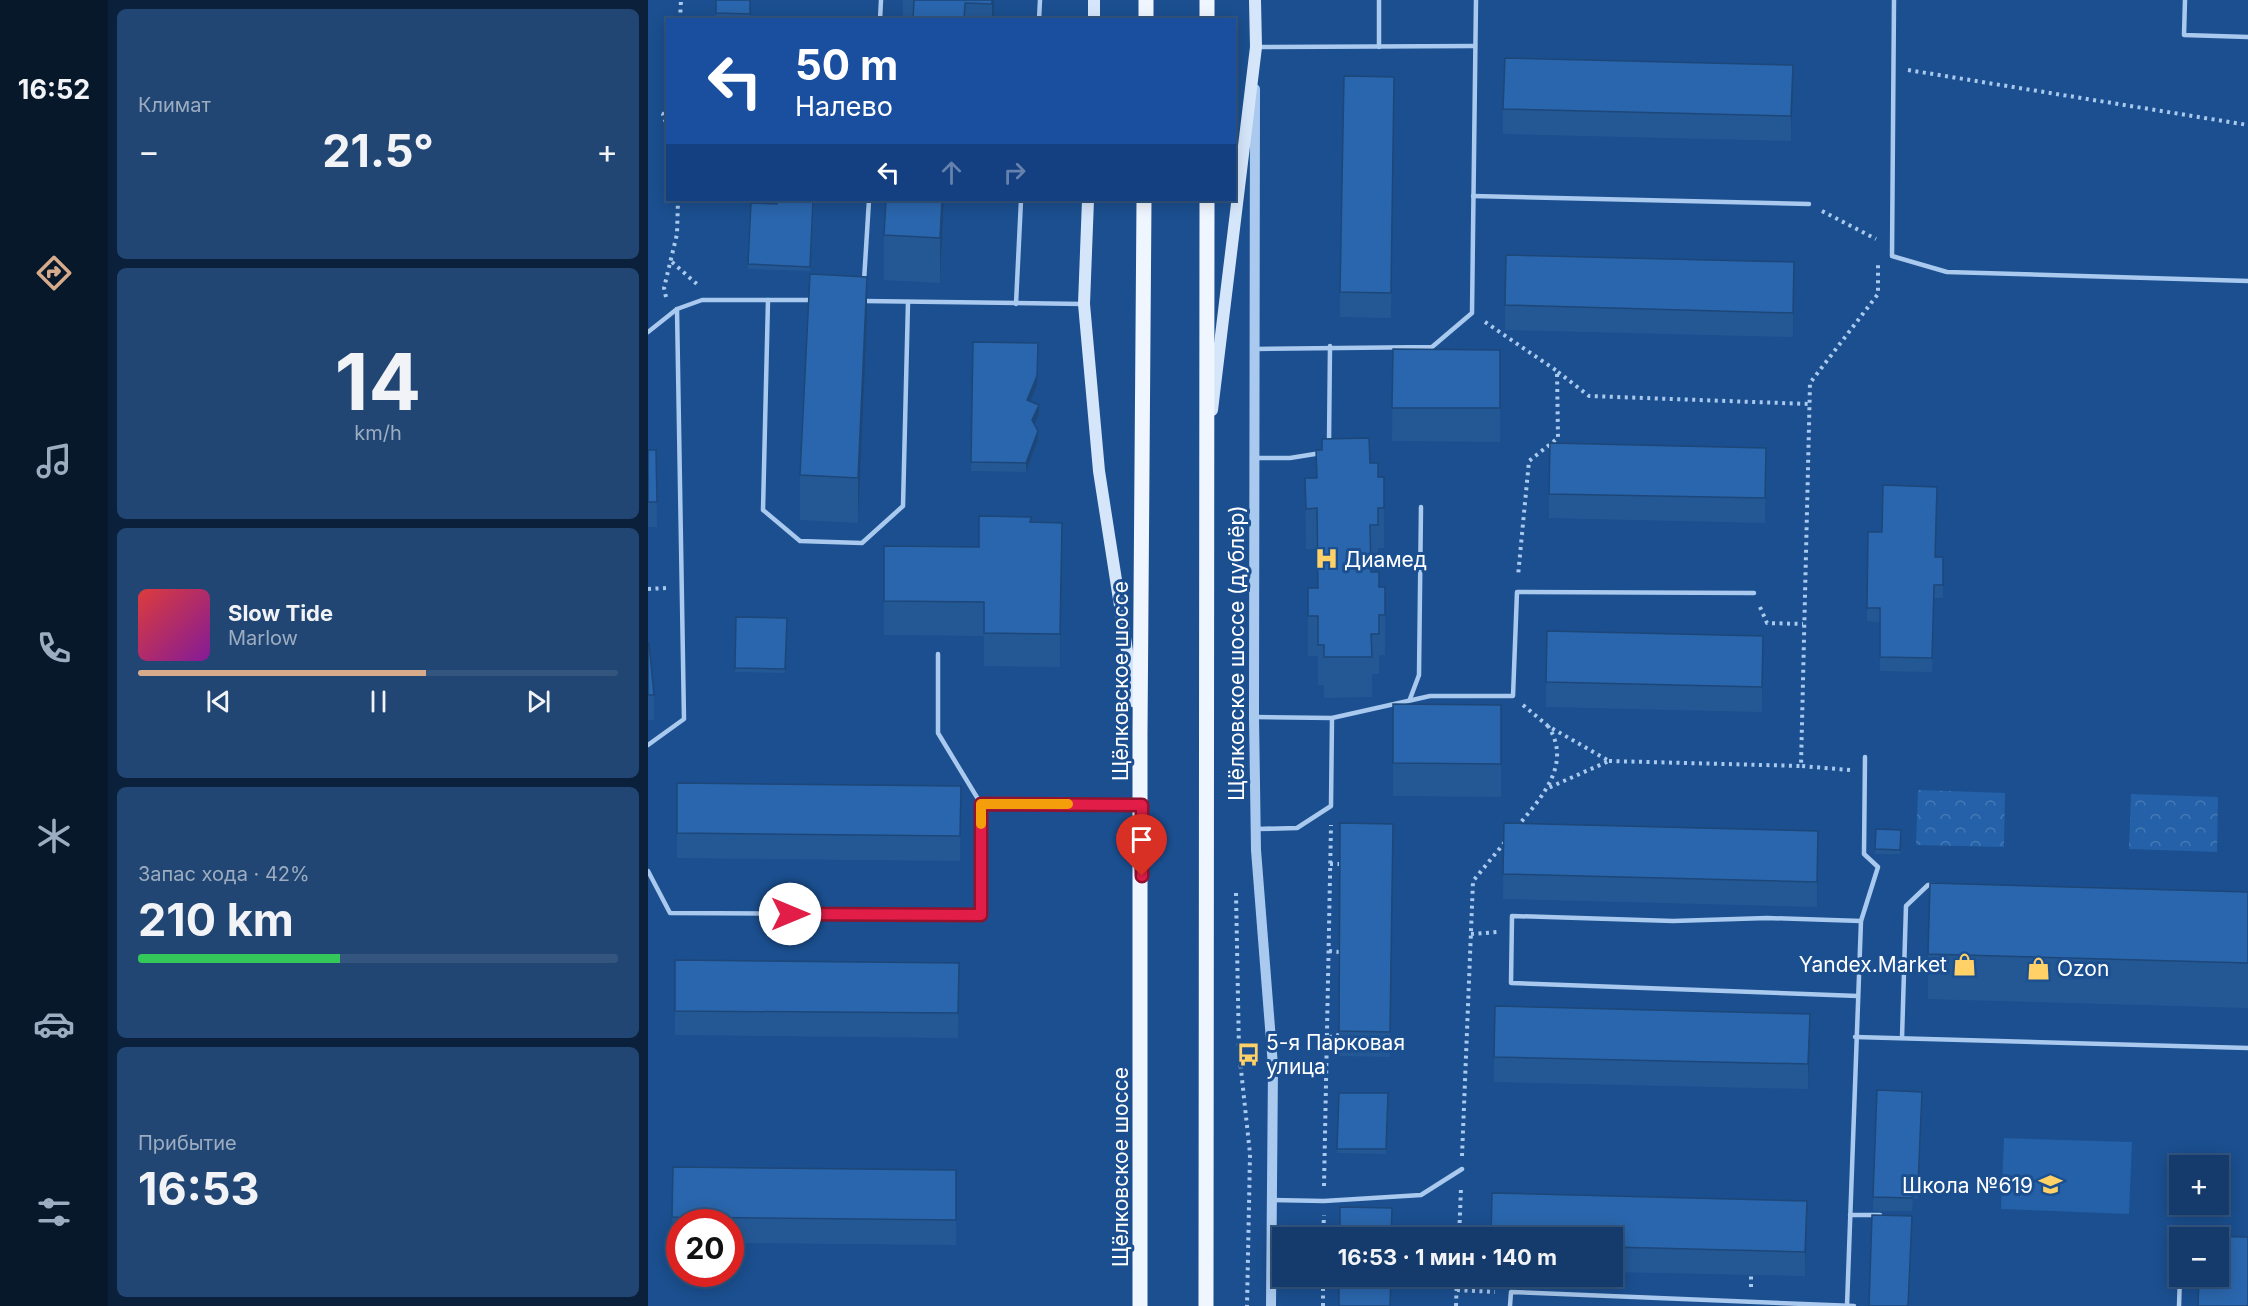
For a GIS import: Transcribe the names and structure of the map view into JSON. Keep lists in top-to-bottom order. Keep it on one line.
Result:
{"streets":{"main road":["Щёлковское шоссе (дублёр)","Щёлковское шоссе"]},"places":{"hospital":["Диамед"],"shop":["Yandex.Market","Ozon"],"bus stop":["5-я Парковая улица"],"school or university":["Школа №619"]},"page":{"tabs":"16:52","tile":["Климат",["14","km/h"],["Запас хода · 42%","210 km"],["Прибытие","16:53"]],"turn":["50 m","Налево"],"heat":["−","21.5°","+"],"song":["Slow Tide","Marlow"],"map_buttons":["+","−"],"limit":"20","trip":"16:53 · 1 мин · 140 m"}}
